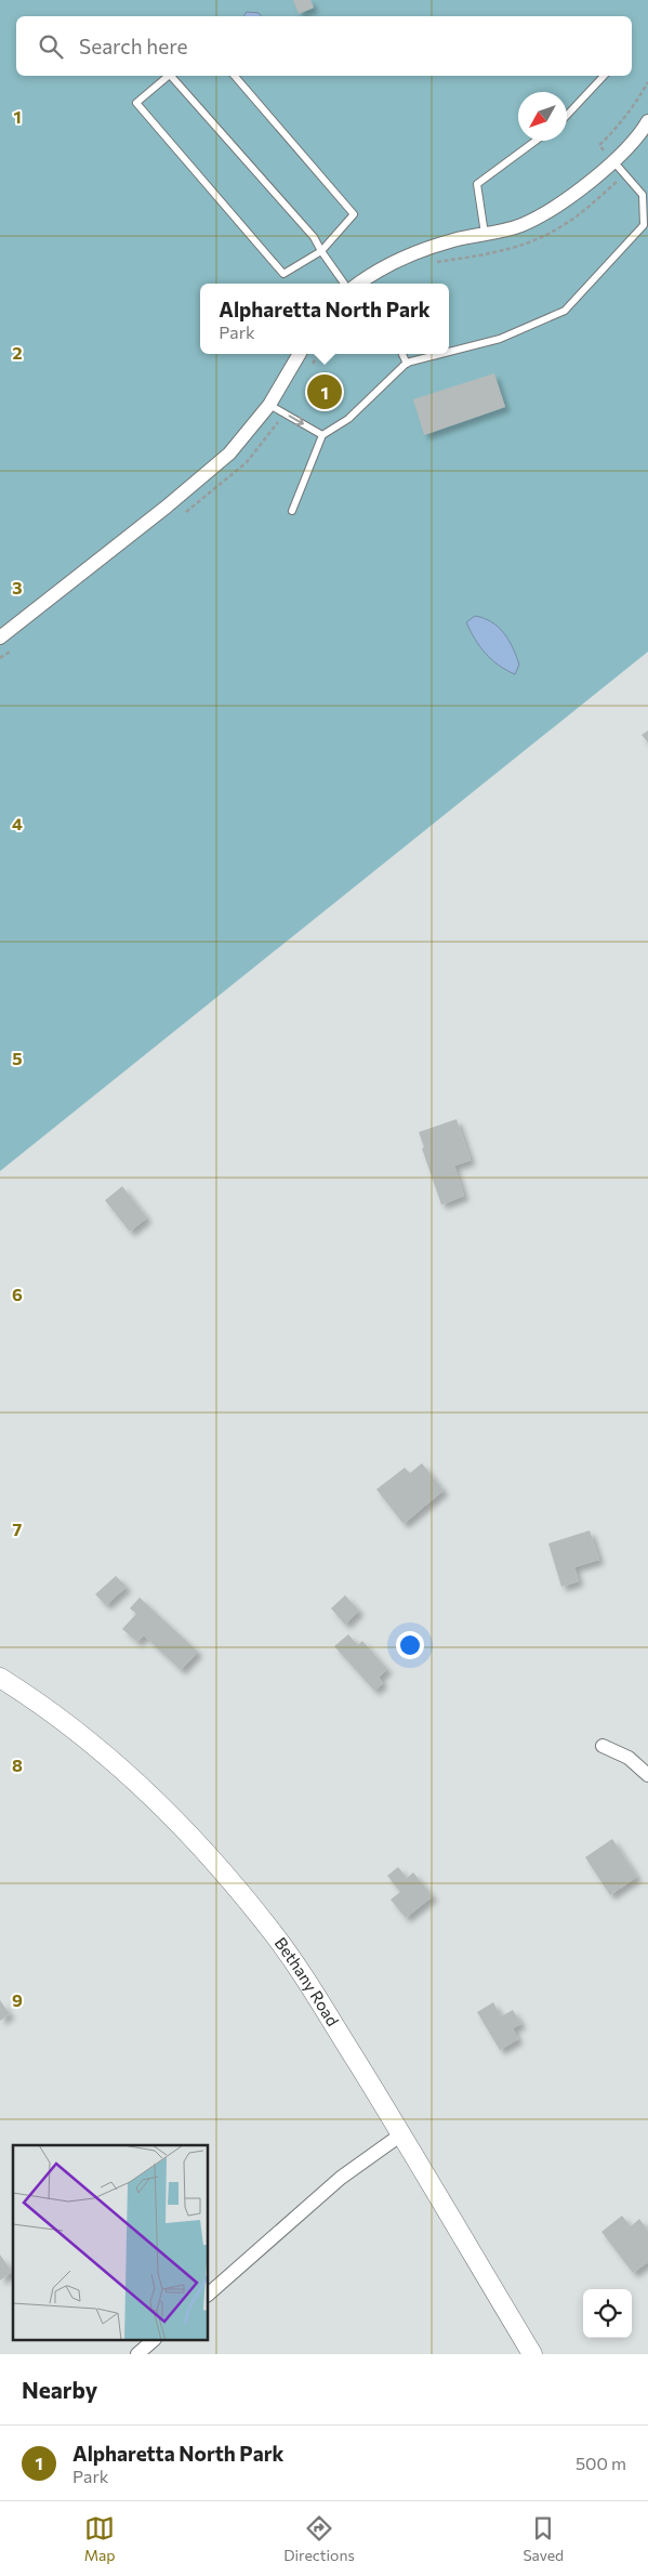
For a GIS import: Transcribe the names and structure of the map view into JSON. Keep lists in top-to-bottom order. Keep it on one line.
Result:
{"streets":{"street":["Bethany Road"]},"north":"bottom left","page":{"search":"Search here","popup":["Alpharetta North Park","Park"],"pins":"1","heading":"Nearby","list":[{"mark":"1","name":"Alpharetta North Park","note":"Park","value":"500 m"}],"nav":["Map","Directions","Saved"]},"grid":{"rows":["1","2","3","4","5","6","7","8","9"]}}
